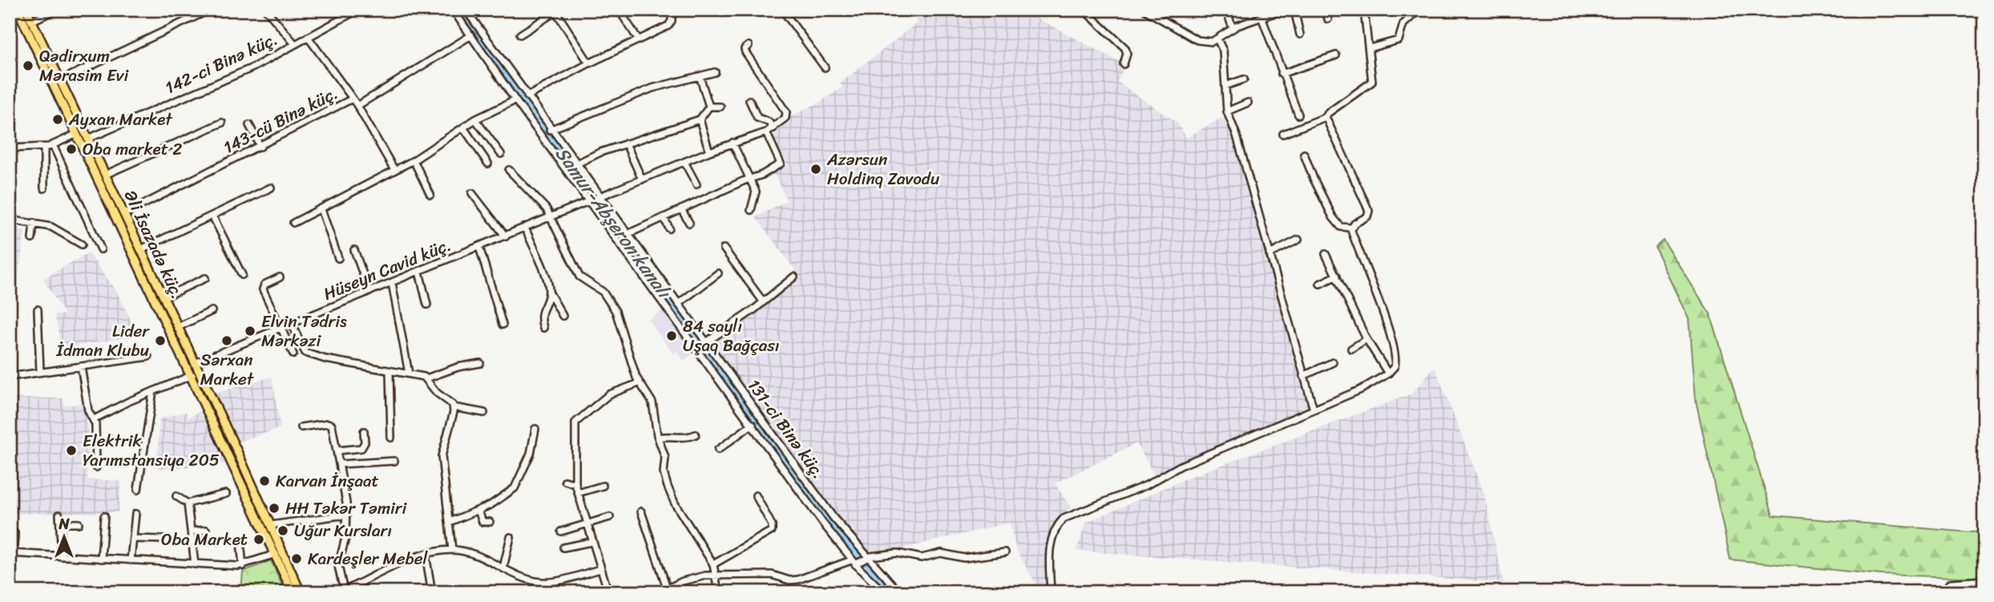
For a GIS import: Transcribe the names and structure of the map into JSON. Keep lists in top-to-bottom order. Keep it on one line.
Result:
{"streets":{"main road":["Əli İsazadə küç."],"street":["142-ci Binə küç.","143-cü Binə küç.","Hüseyn Cavid küç.","131-ci Binə küç."]},"crossings":[["142-ci Binə küç.","Əli İsazadə küç."],["143-cü Binə küç.","Əli İsazadə küç."],["Əli İsazadə küç.","Hüseyn Cavid küç."],["Hüseyn Cavid küç.","131-ci Binə küç."]],"water":["Samur-Abşeron kanalı"],"places":["Qədirxum Mərasim Evi","Ayxan Market","Oba market 2","Azərsun Holdinq Zavodu","Elvin Tədris Mərkəzi","84 saylı Uşaq Bağçası","Lider İdman Klubu","Sərxan Market","Elektrik Yarımstansiya 205","Karvan İnşaat","HH Təkər Təmiri","Uğur Kursları","Oba Market","Kardeşler Mebel"],"north":"top"}
